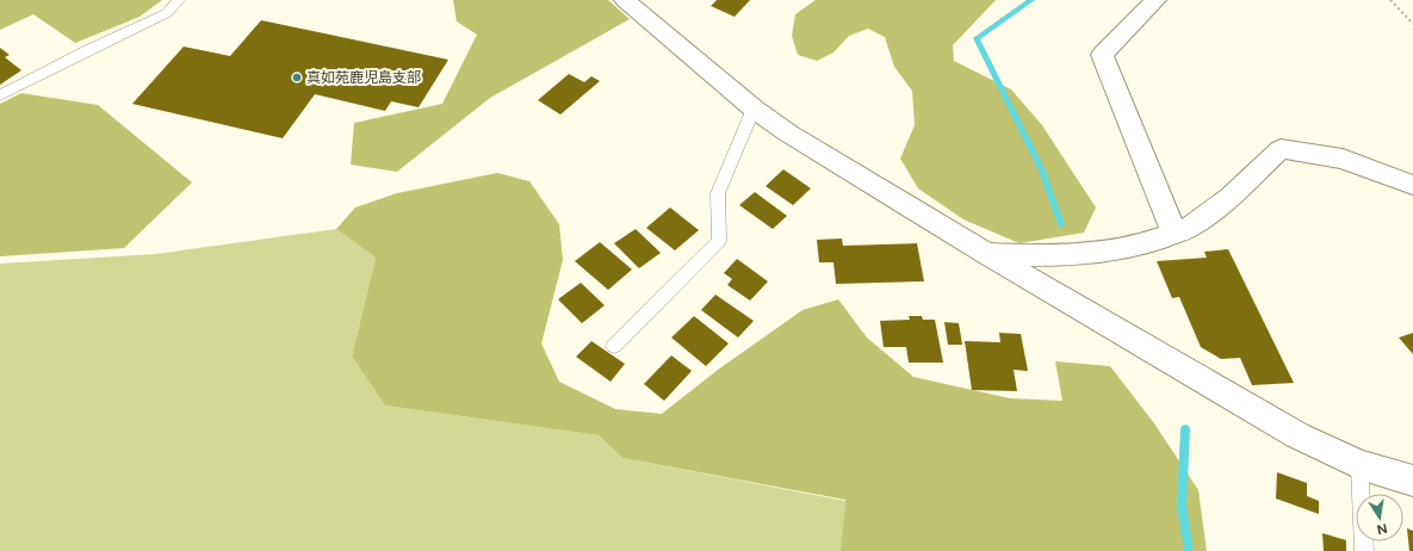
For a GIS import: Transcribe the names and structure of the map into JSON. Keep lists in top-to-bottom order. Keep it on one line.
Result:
{"places":["真如苑鹿児島支部"],"north":"bottom"}
